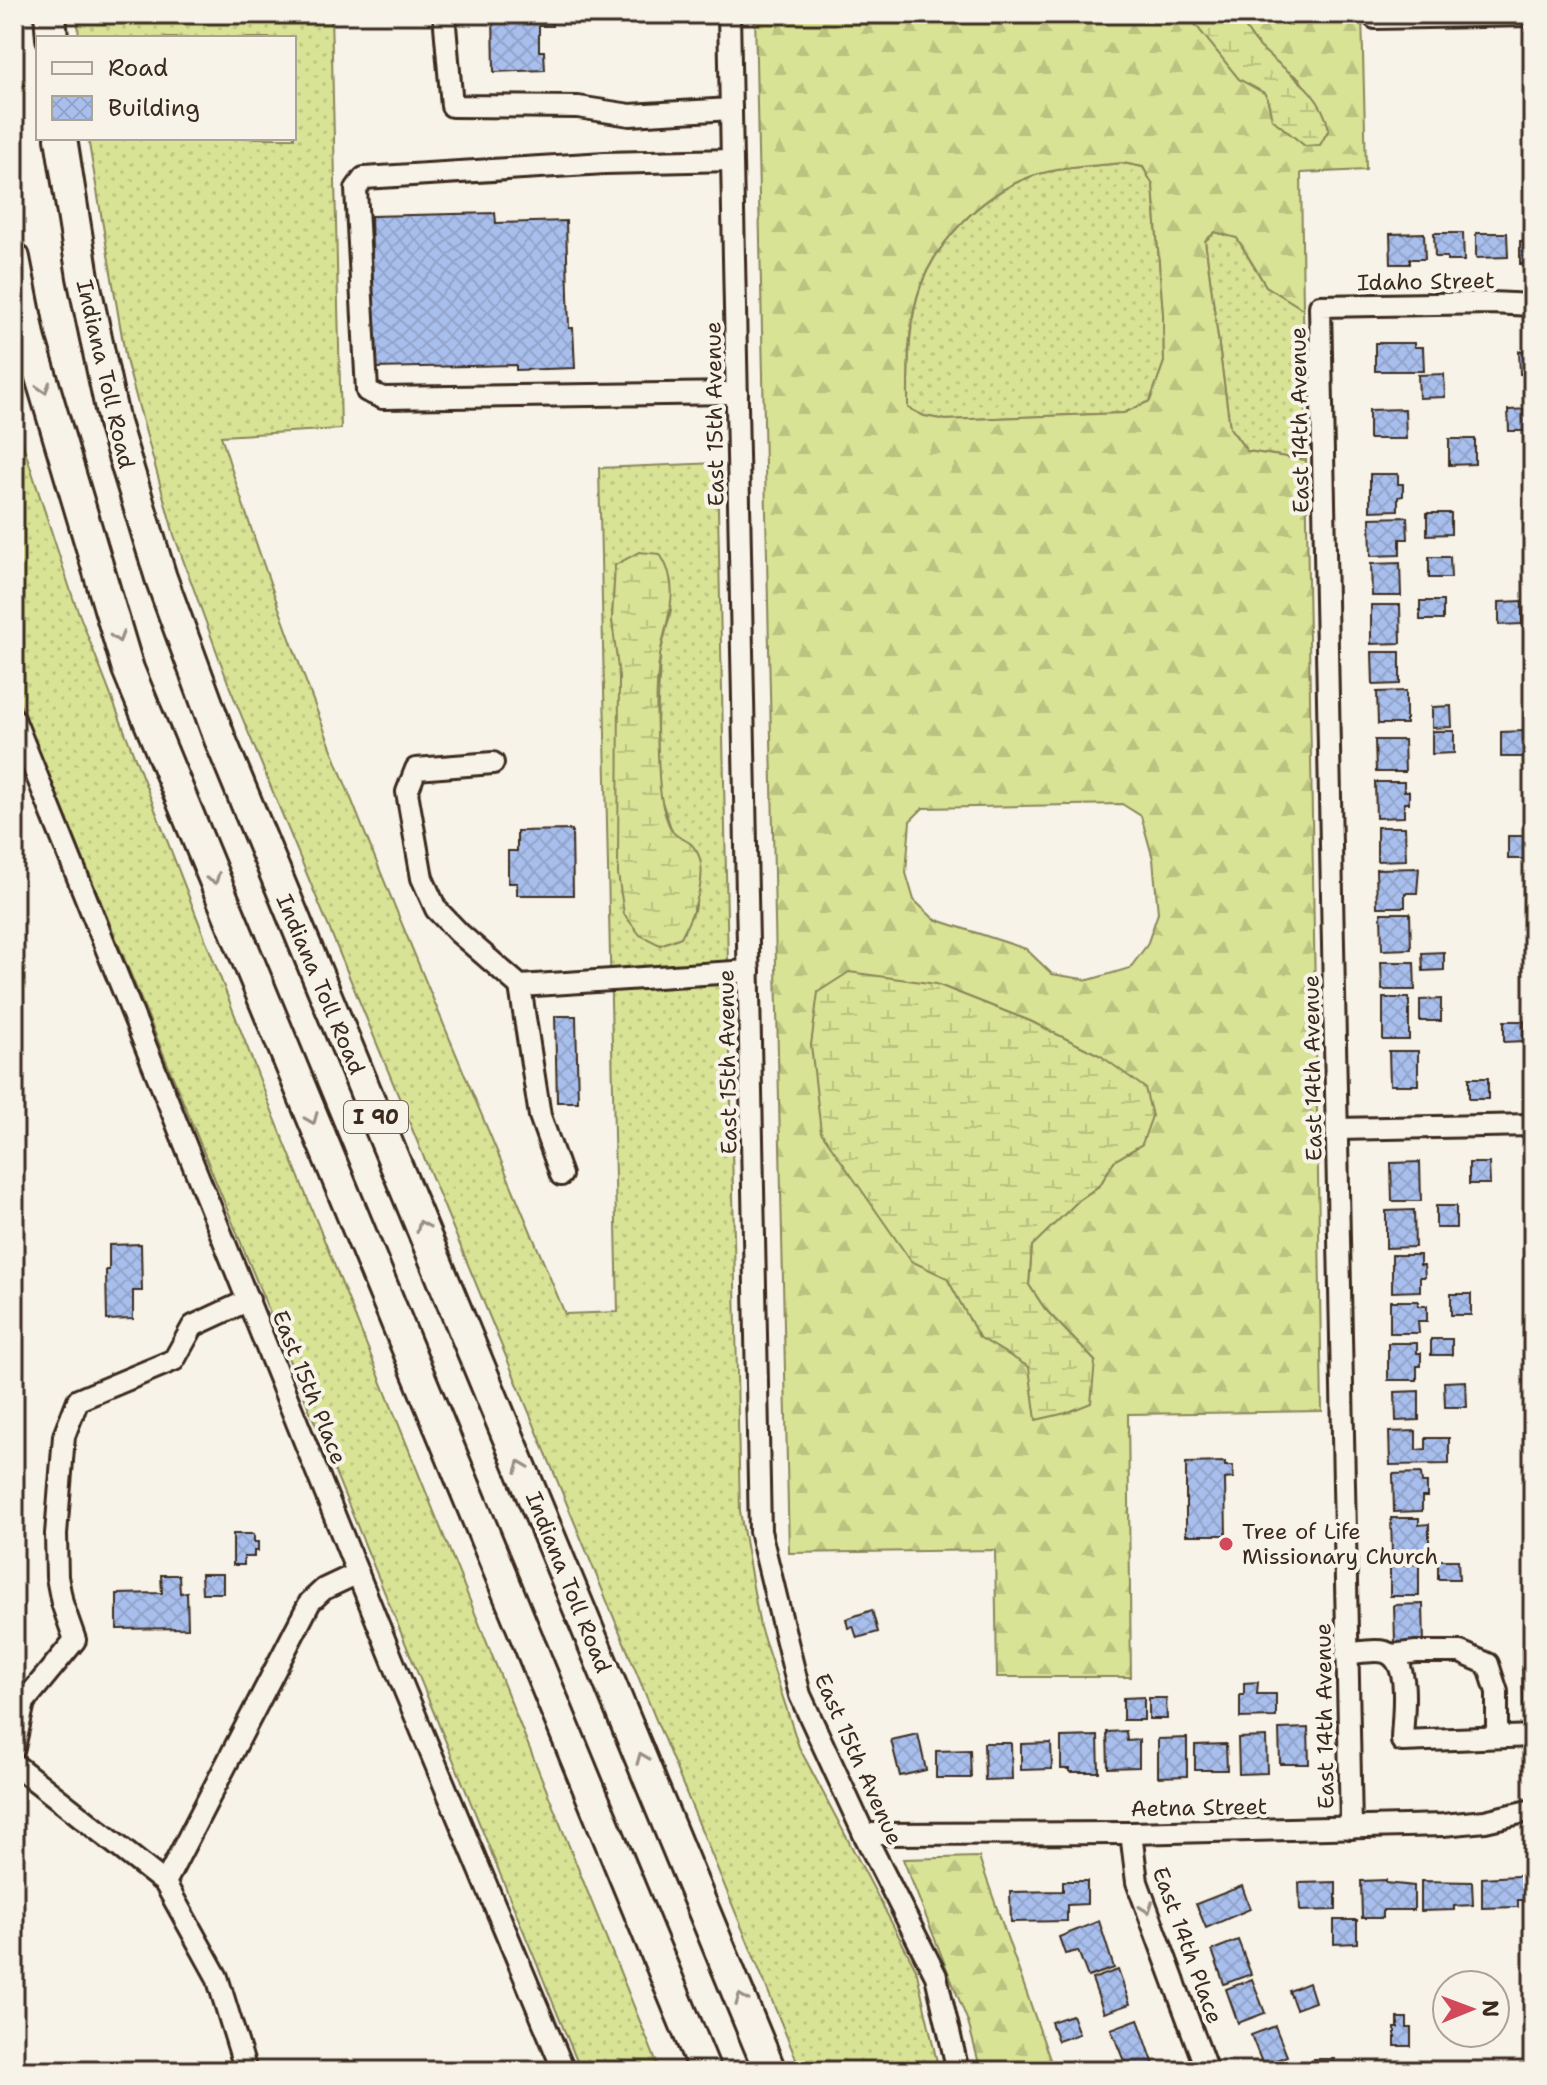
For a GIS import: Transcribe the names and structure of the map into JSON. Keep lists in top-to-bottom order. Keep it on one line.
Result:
{"streets":{"highway":["Indiana Toll Road","I 90"],"street":["Idaho Street","East 15th Avenue","East 14th Avenue","East 15th Place","Aetna Street","East 14th Place"]},"crossings":[["Idaho Street","East 14th Avenue"],["East 15th Avenue","Aetna Street"],["East 14th Avenue","Aetna Street"],["Aetna Street","East 14th Place"]],"one_way":["East 14th Place"],"places":["Tree of Life Missionary Church"],"legend":["Road","Building"],"north":"right"}
